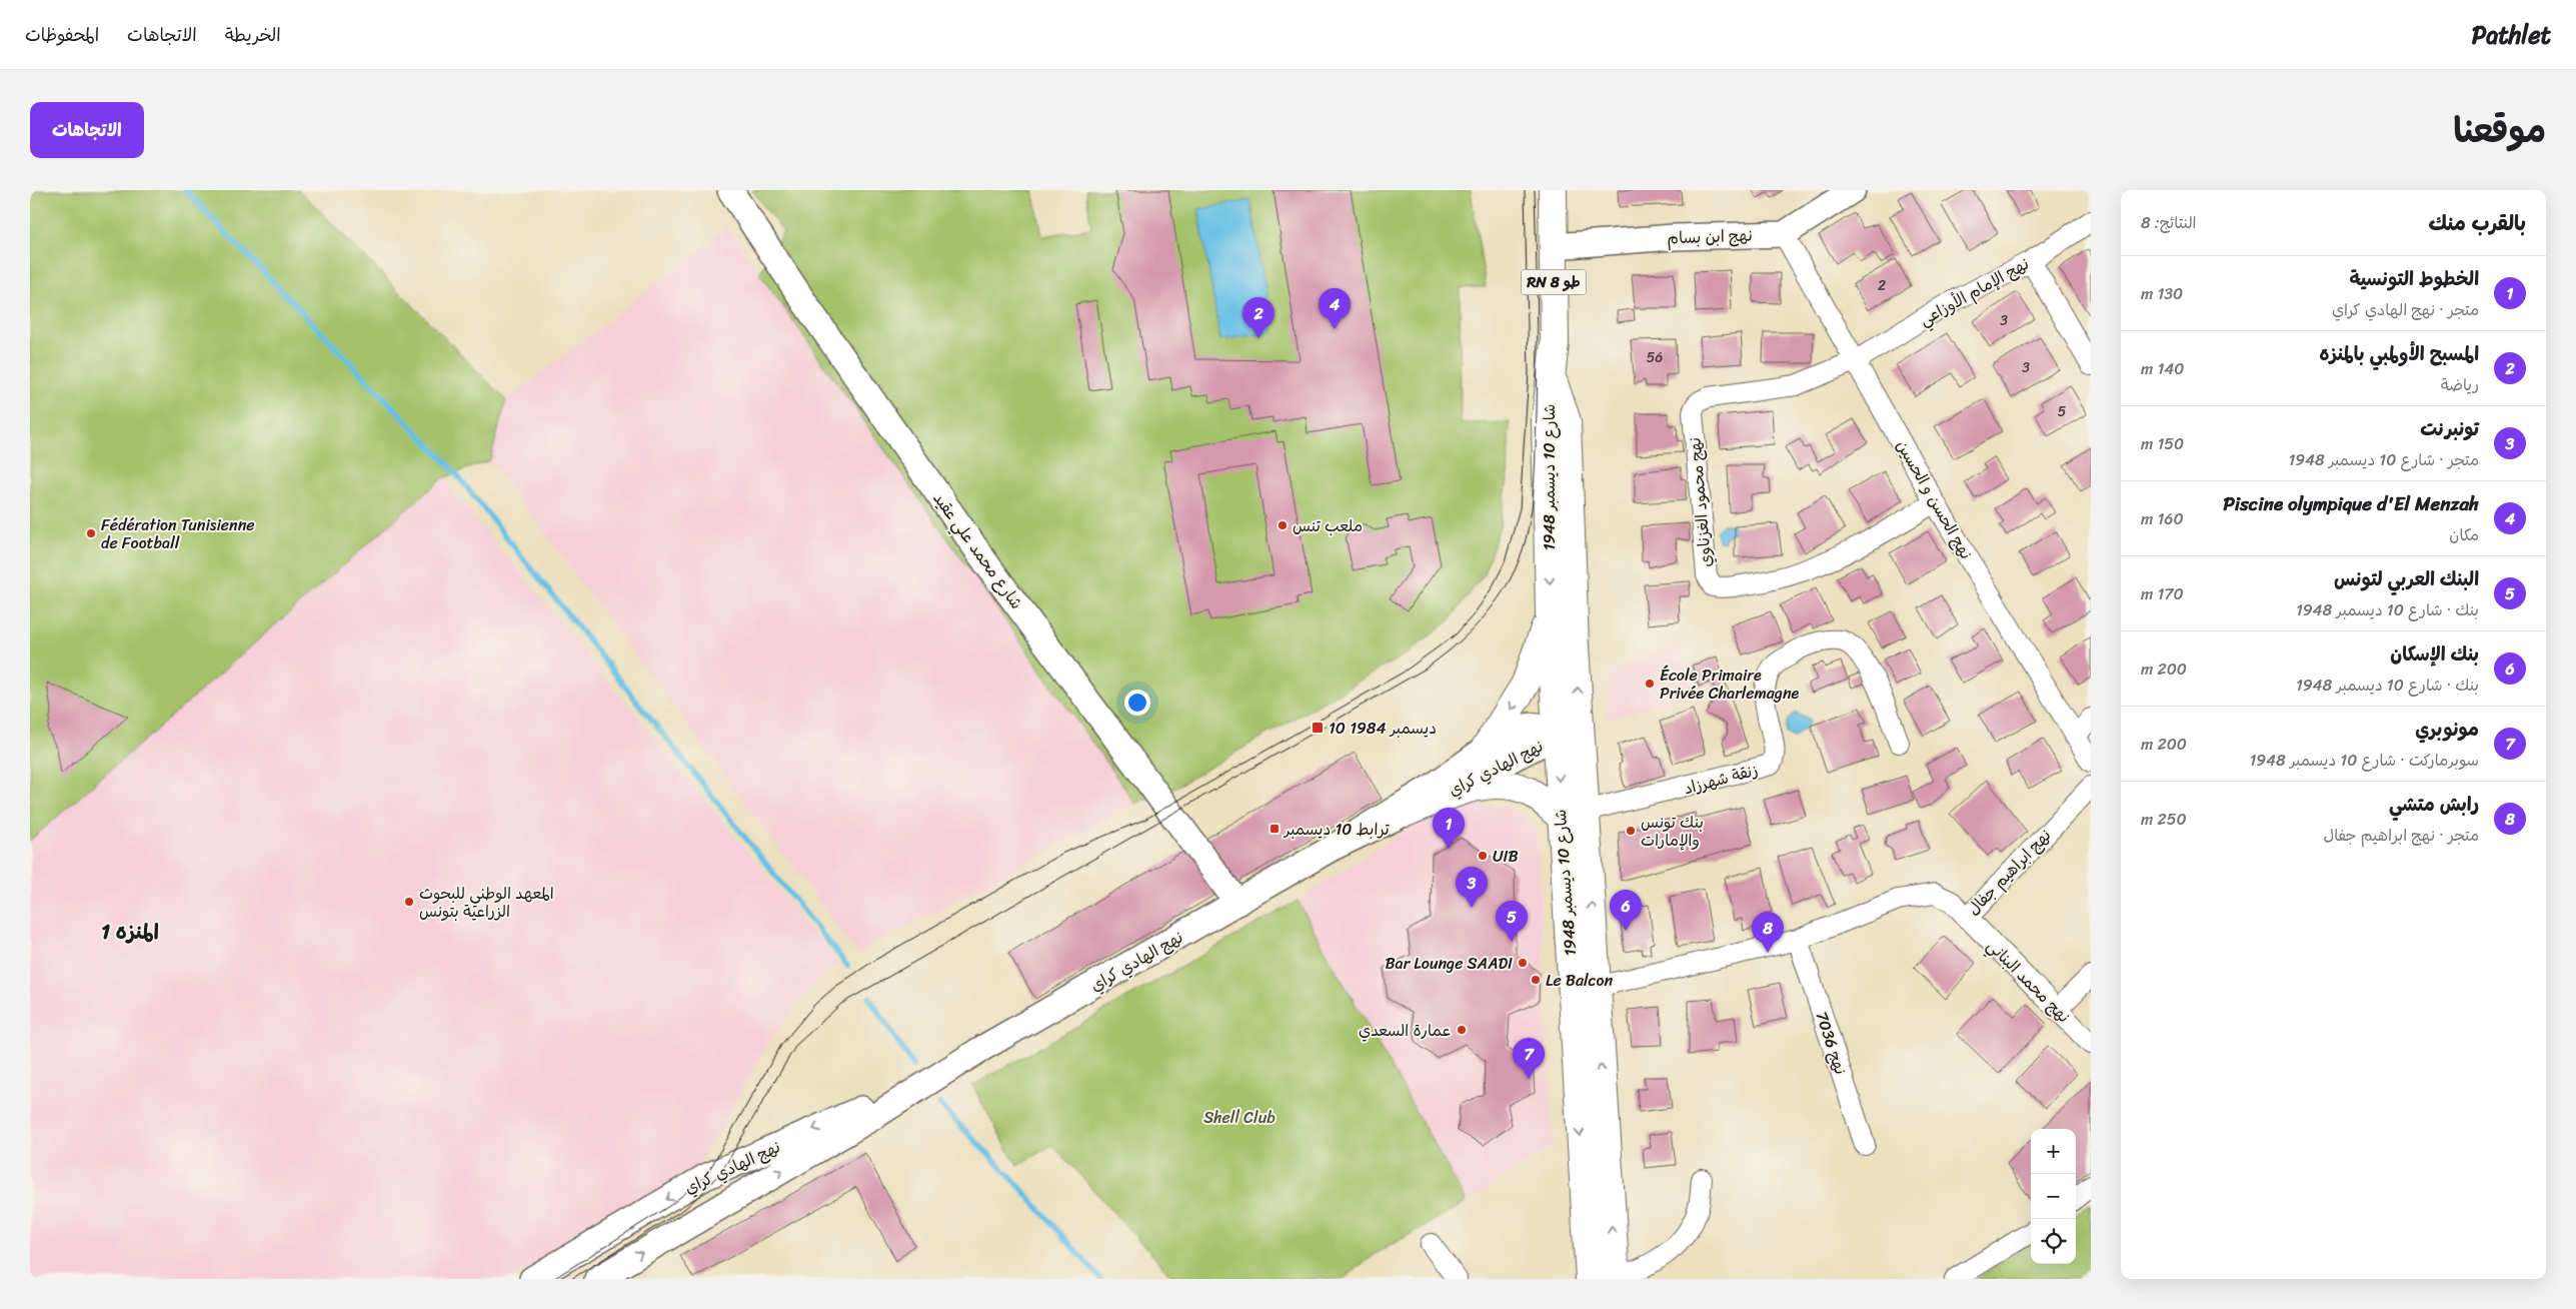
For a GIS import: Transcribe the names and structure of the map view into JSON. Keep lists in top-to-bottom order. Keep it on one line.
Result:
{"streets":{"main road":["RN 8 طو","شارع 10 ديسمبر 1948"],"street":["نهج ابن بسام","نهج الإمام الأوزاعي","نهج الحسن و الحسين","نهج محمود الغزناوي","شارع محمد علي عقيد","نهج الهادي كراي","زنقة شهرزاد","نهج ابراهيم جفال","نهج محمد البناني","نهج 7036"]},"crossings":[["نهج ابن بسام","RN 8 طو"],["نهج ابن بسام","نهج الحسن و الحسين"],["RN 8 طو","شارع 10 ديسمبر 1948"],["نهج الإمام الأوزاعي","نهج الحسن و الحسين"],["نهج الإمام الأوزاعي","نهج محمود الغزناوي"],["شارع 10 ديسمبر 1948","نهج الهادي كراي"],["شارع 10 ديسمبر 1948","زنقة شهرزاد"],["شارع 10 ديسمبر 1948","نهج ابراهيم جفال"],["نهج الحسن و الحسين","نهج محمود الغزناوي"],["شارع محمد علي عقيد","نهج الهادي كراي"],["نهج ابراهيم جفال","نهج محمد البناني"],["نهج ابراهيم جفال","نهج 7036"]],"districts":["المنزه 1"],"parks":["Shell Club"],"places":{"other":["ملعب تنس","Fédération Tunisienne de Football","École Primaire Privée Charlemagne","بنك تونس والإمارات","UIB","المعهد الوطني للبحوث الزراعية بتونس","Bar Lounge SAADI","Le Balcon","عمارة السعدي"],"transit":["10 ديسمبر 1984","ترابط 10 ديسمبر"]},"house_numbers":["2","3","56","3","5"],"page":{"header":"Pathlet","nav":["الخريطة","الاتجاهات","المحفوظات"],"title":"موقعنا","buttons":"الاتجاهات","heading":["بالقرب منك","النتائج: 8"],"list":[{"mark":"1","name":"الخطوط التونسية","note":"متجر · نهج الهادي كراي","value":"130 m"},{"mark":"2","name":"المسبح الأولمبي بالمنزه","note":"رياضة","value":"140 m"},{"mark":"3","name":"تونبرنت","note":"متجر · شارع 10 ديسمبر 1948","value":"150 m"},{"mark":"4","name":"Piscine olympique d'El Menzah","note":"مكان","value":"160 m"},{"mark":"5","name":"البنك العربي لتونس","note":"بنك · شارع 10 ديسمبر 1948","value":"170 m"},{"mark":"6","name":"بنك الإسكان","note":"بنك · شارع 10 ديسمبر 1948","value":"200 m"},{"mark":"7","name":"مونوبري","note":"سوبرماركت · شارع 10 ديسمبر 1948","value":"200 m"},{"mark":"8","name":"رابش متشي","note":"متجر · نهج ابراهيم جفال","value":"250 m"}],"pins":["4","2","1","3","6","5","8","7"],"map_buttons":["+","−"]}}
